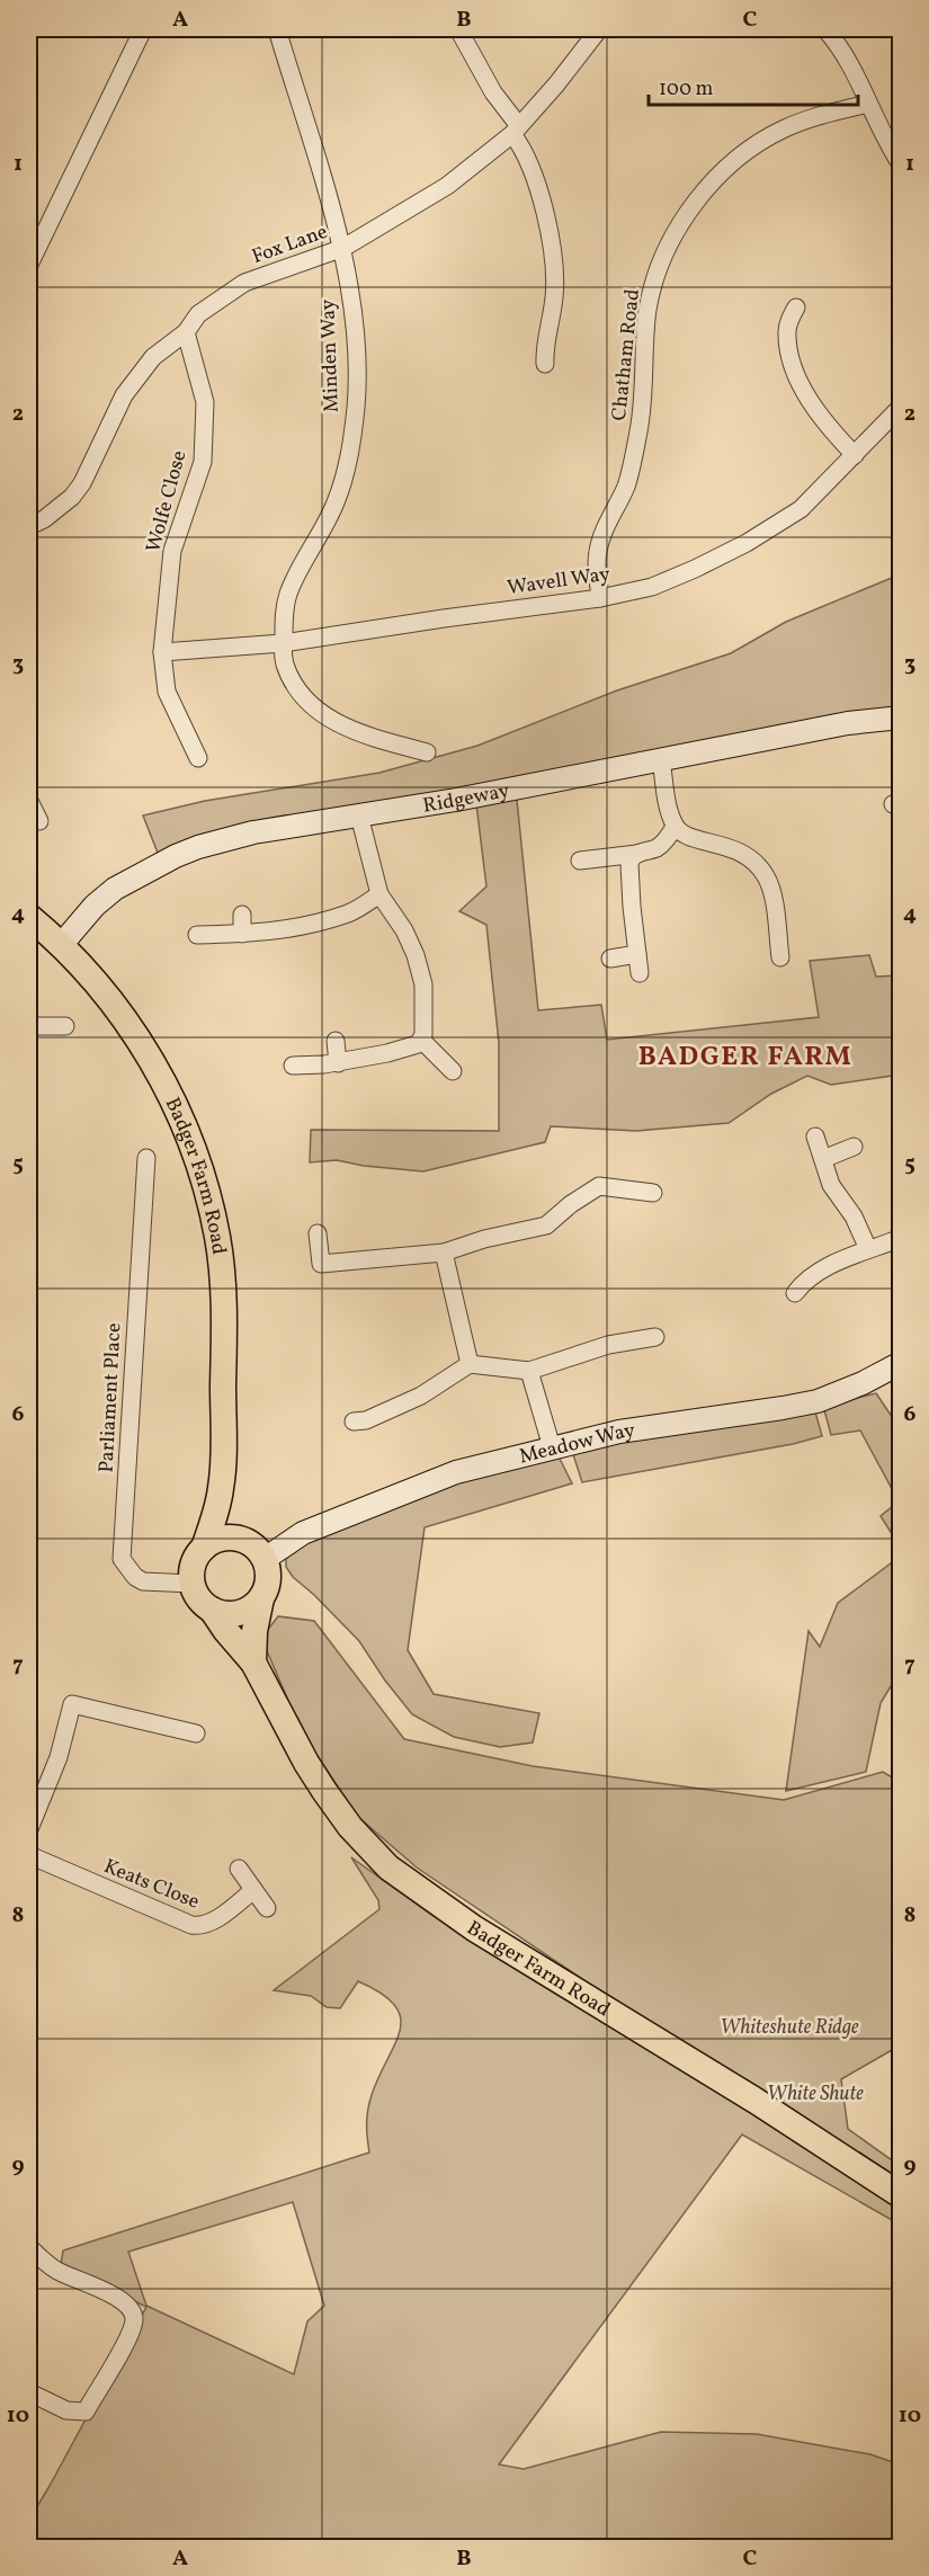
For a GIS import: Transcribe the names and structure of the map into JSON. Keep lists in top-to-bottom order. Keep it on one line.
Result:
{"streets":{"main road":["Badger Farm Road"],"street":["Fox Lane","Chatham Road","Minden Way","Wolfe Close","Wavell Way","Ridgeway","Parliament Place","Meadow Way","Keats Close"]},"crossings":[["Fox Lane","Minden Way"],["Fox Lane","Wolfe Close"],["Chatham Road","Wavell Way"],["Minden Way","Wavell Way"],["Wolfe Close","Wavell Way"],["Ridgeway","Badger Farm Road"],["Badger Farm Road","Parliament Place"],["Badger Farm Road","Meadow Way"],["Parliament Place","Meadow Way"]],"districts":["BADGER FARM"],"parks":["Whiteshute Ridge","White Shute"],"scale_bar":"100 m","grid":{"columns":["A","B","C"],"rows":["1","2","3","4","5","6","7","8","9","10"]}}
